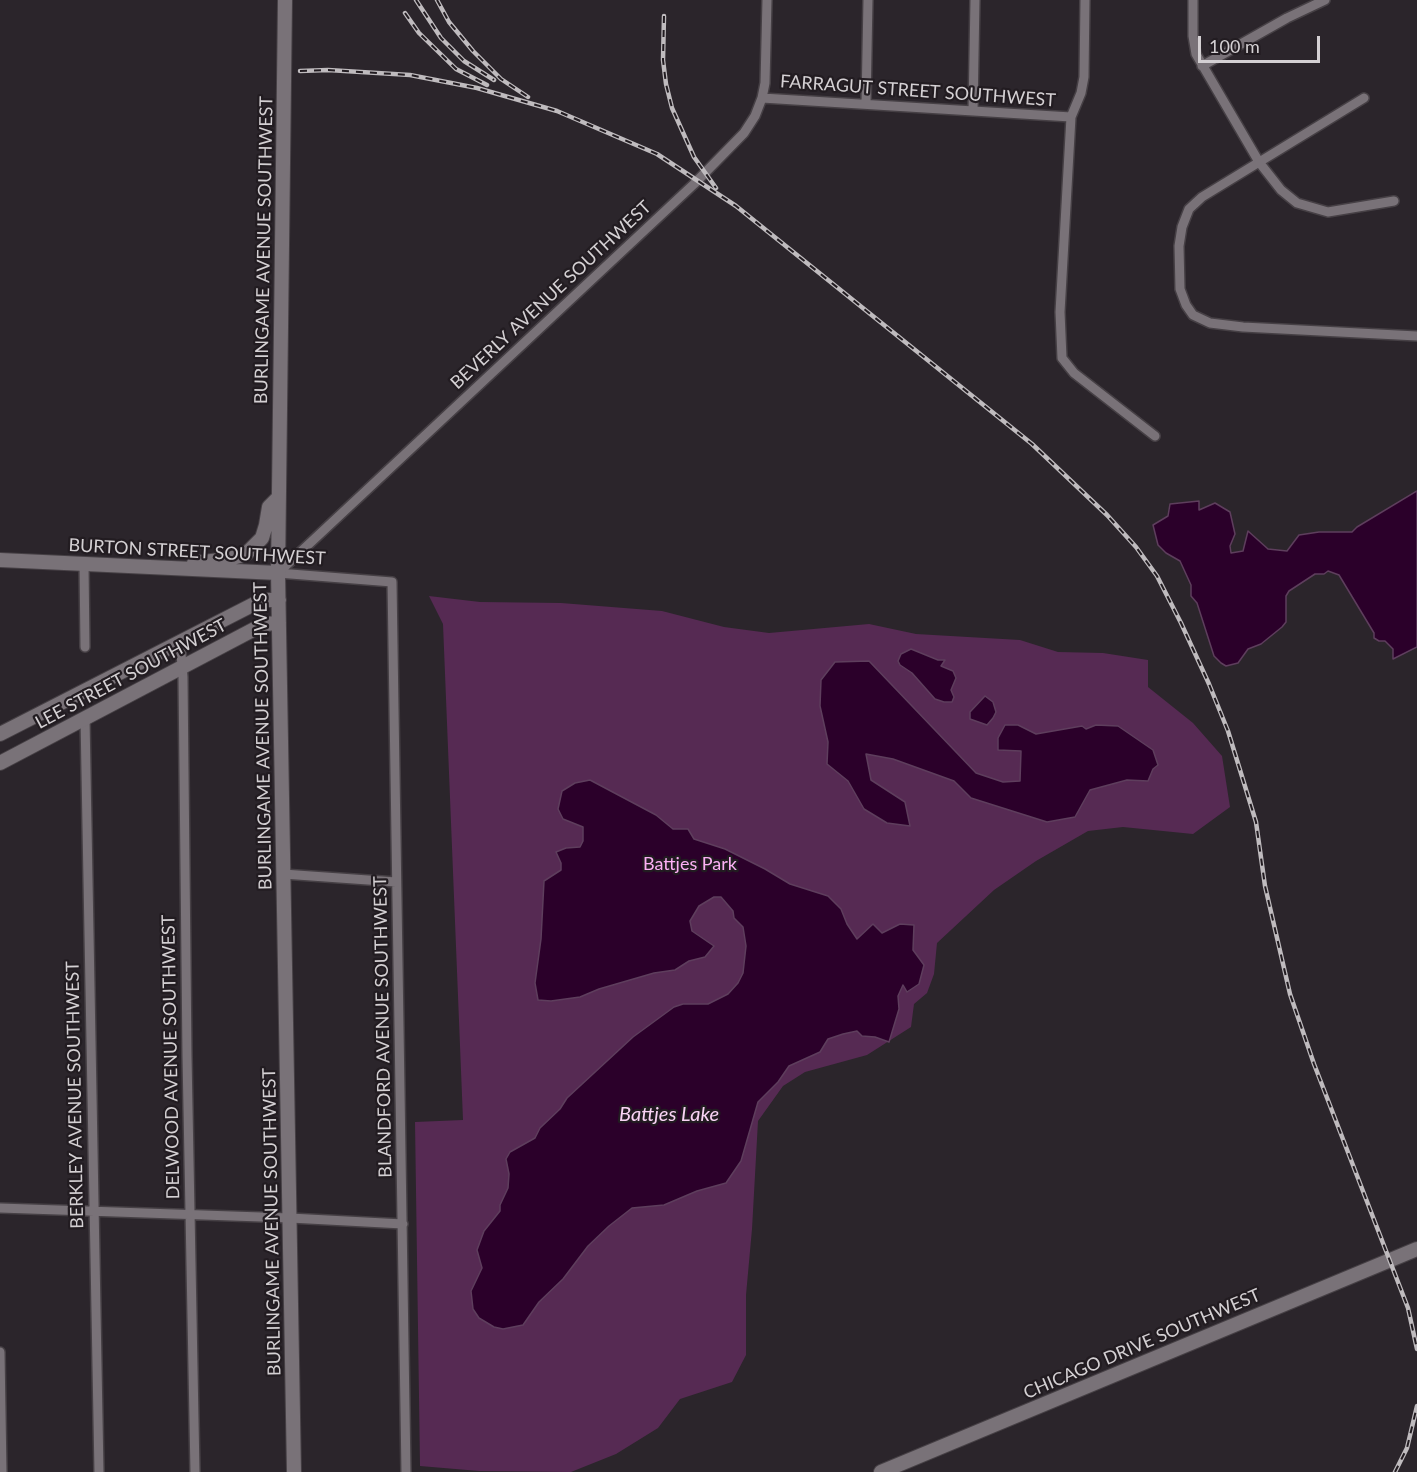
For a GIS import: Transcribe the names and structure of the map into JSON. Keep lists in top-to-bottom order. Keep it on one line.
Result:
{"streets":{"street":["FARRAGUT STREET SOUTHWEST","BURLINGAME AVENUE SOUTHWEST","BEVERLY AVENUE SOUTHWEST","BURTON STREET SOUTHWEST","LEE STREET SOUTHWEST","BLANDFORD AVENUE SOUTHWEST","DELWOOD AVENUE SOUTHWEST","BERKLEY AVENUE SOUTHWEST","CHICAGO DRIVE SOUTHWEST"]},"crossings":[["FARRAGUT STREET SOUTHWEST","BEVERLY AVENUE SOUTHWEST"],["BURLINGAME AVENUE SOUTHWEST","BEVERLY AVENUE SOUTHWEST"],["BURLINGAME AVENUE SOUTHWEST","BURTON STREET SOUTHWEST"],["BURLINGAME AVENUE SOUTHWEST","LEE STREET SOUTHWEST"],["BEVERLY AVENUE SOUTHWEST","BURTON STREET SOUTHWEST"],["BURTON STREET SOUTHWEST","BLANDFORD AVENUE SOUTHWEST"],["LEE STREET SOUTHWEST","DELWOOD AVENUE SOUTHWEST"],["LEE STREET SOUTHWEST","BERKLEY AVENUE SOUTHWEST"]],"water":["Battjes Lake"],"parks":["Battjes Park"],"scale_bar":"100 m"}
